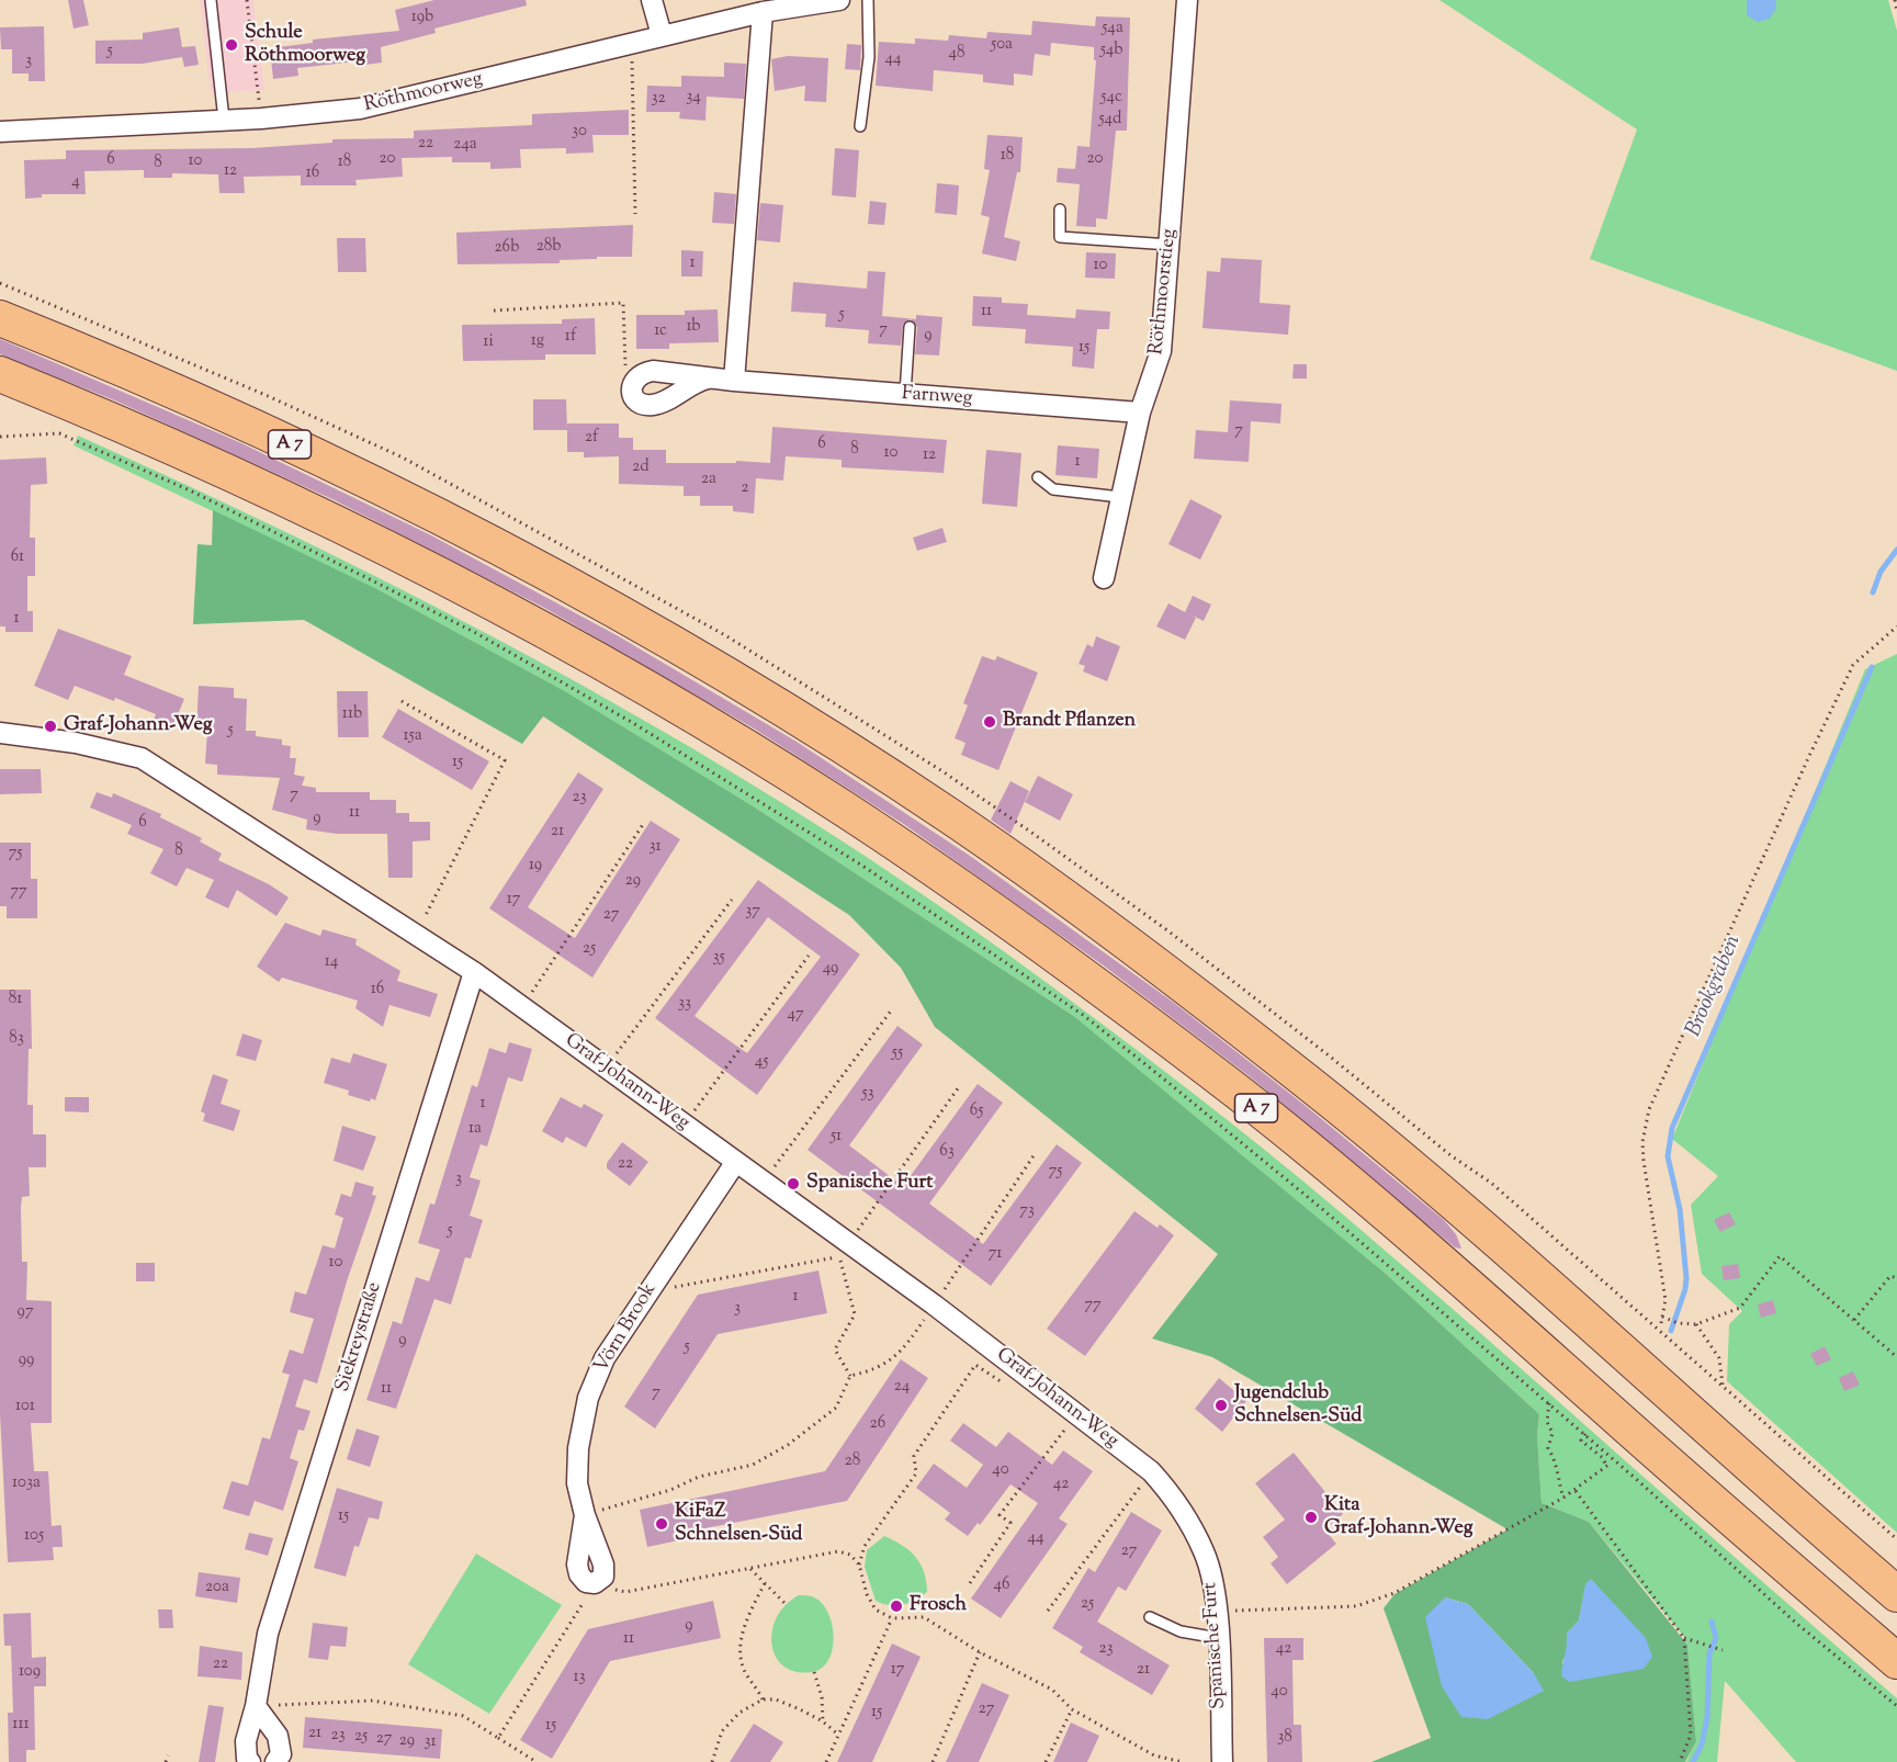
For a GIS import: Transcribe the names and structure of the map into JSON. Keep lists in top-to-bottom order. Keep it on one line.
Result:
{"streets":{"highway":["A 7"],"street":["Röthmoorweg","Röthmoorstieg","Farnweg","Graf-Johann-Weg","Vörn Brook","Siekreystraße","Spanische Furt"]},"crossings":[["Röthmoorstieg","Farnweg"],["Graf-Johann-Weg","Vörn Brook"],["Graf-Johann-Weg","Siekreystraße"],["Graf-Johann-Weg","Spanische Furt"]],"water":["Brookgraben"],"places":["Schule Röthmoorweg","Brandt Pflanzen","Graf-Johann-Weg","Spanische Furt","Jugendclub Schnelsen-Süd","Kita Graf-Johann-Weg","KiFaZ Schnelsen-Süd","Frosch"],"house_numbers":["19b","54a","50a","54b","5","48","44","3","34","54c","32","54d","30","22","24a","18","20","20","6","10","18","8","12","16","4","28b","26b","1","10","11","5","1b","7","1c","9","1f","1g","1i","15","7","2f","6","8","10","12","1","2d","2a","2","61","1","11b","5","15a","15","7","23","11","9","6","21","31","8","75","19","29","77","17","37","27","25","35","14","49","16","81","33","47","83","55","45","53","1","65","1a","51","63","22","75","3","73","5","71","10","1","77","3","97","9","5","99","24","11","7","101","26","28","40","103a","42","15","105","44","27","46","20a","25","9","11","23","42","22","17","21","109","13","40","27","15","111","15","21","23","25","38","27","29","31"]}
